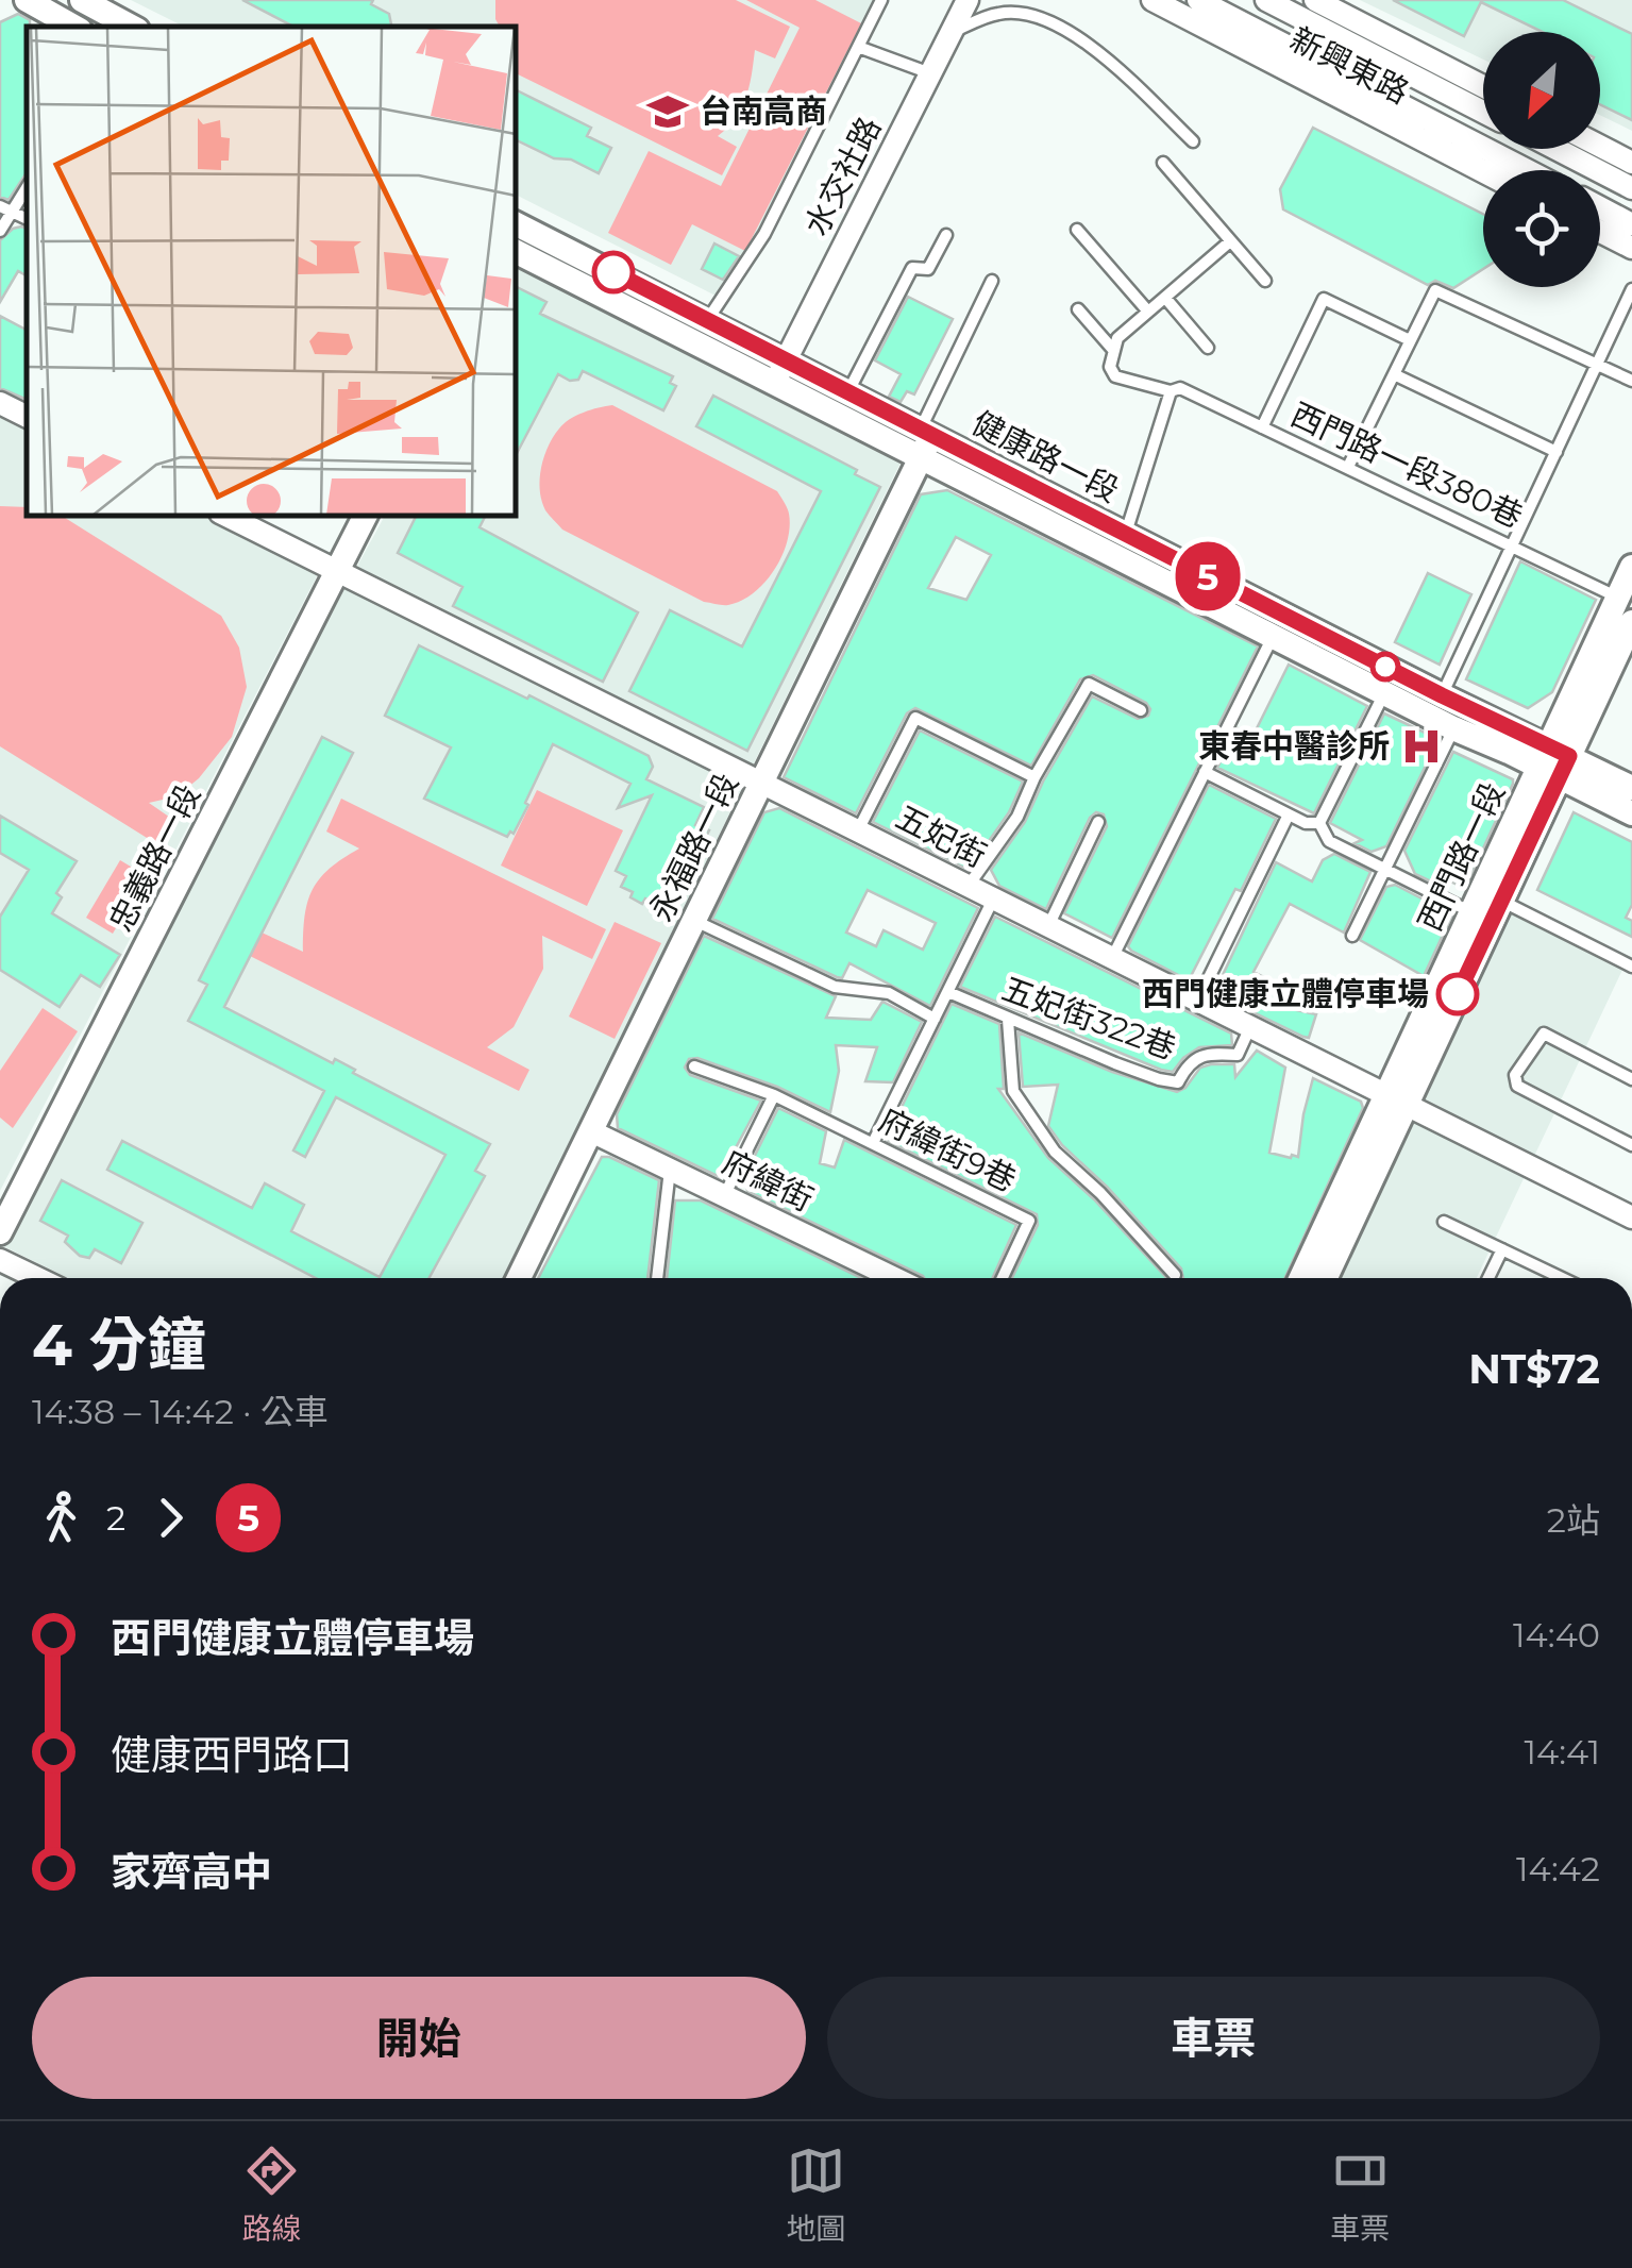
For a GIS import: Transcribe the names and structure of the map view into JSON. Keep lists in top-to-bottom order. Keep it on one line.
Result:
{"streets":{"street":["新興東路","水交社路","健康路一段","五妃街","永福路一段","西門路一段","忠義路一段","府緯街"],"lane":["西門路一段380巷","五妃街322巷","府緯街9巷"]},"crossings":[["水交社路","健康路一段"],["健康路一段","永福路一段"],["健康路一段","西門路一段"],["西門路一段380巷","西門路一段"],["五妃街","永福路一段"],["五妃街","西門路一段"],["五妃街","忠義路一段"],["五妃街","五妃街322巷"],["永福路一段","府緯街"]],"places":{"school or university":["台南高商"],"hospital":["東春中醫診所"],"other":["西門健康立體停車場"]},"lines":["bus line 5"],"north":"bottom left","page":{"on_map":"5","heading":["4 分鐘","14:38 – 14:42 · 公車","NT$72"],"legs":["2","5","2站"],"list":[{"name":"西門健康立體停車場","value":"14:40"},{"name":"健康西門路口","value":"14:41"},{"name":"家齊高中","value":"14:42"}],"buttons":["開始","車票"],"tabs":["路線","地圖","車票"]}}
